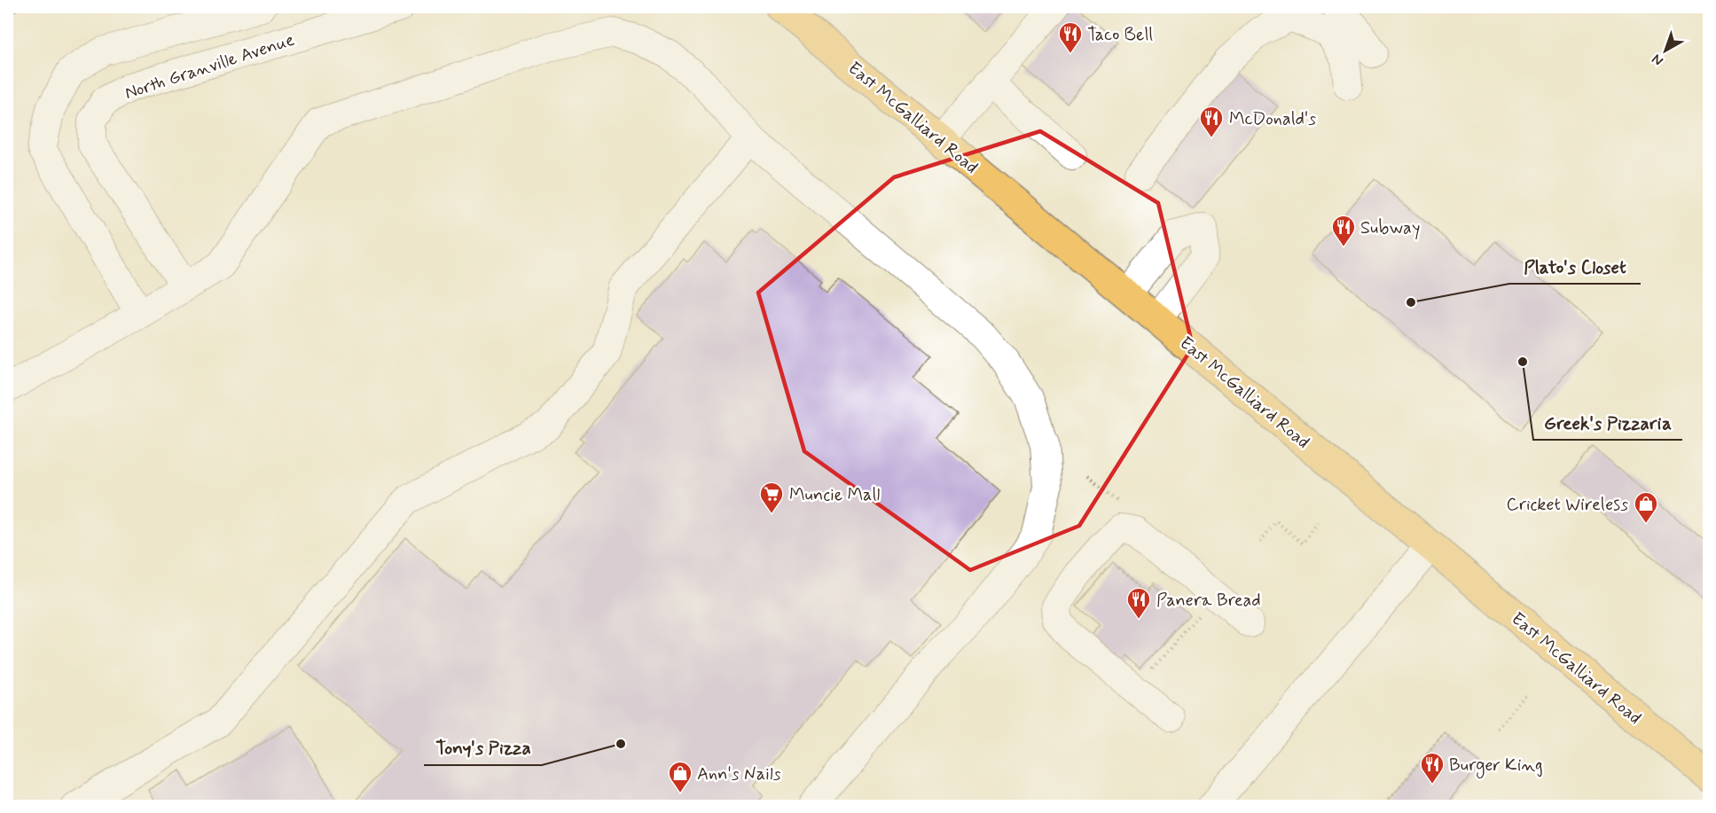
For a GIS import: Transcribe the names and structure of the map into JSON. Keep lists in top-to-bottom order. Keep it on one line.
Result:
{"streets":{"main road":["East McGalliard Road"],"lane":["North Granville Avenue"]},"places":{"restaurant":["Taco Bell","McDonald's","Subway","Panera Bread","Burger King"],"other":["Plato's Closet","Greek's Pizzaria","Tony's Pizza"],"supermarket":["Muncie Mall"],"shop":["Cricket Wireless","Ann's Nails"]},"north":"bottom left"}
